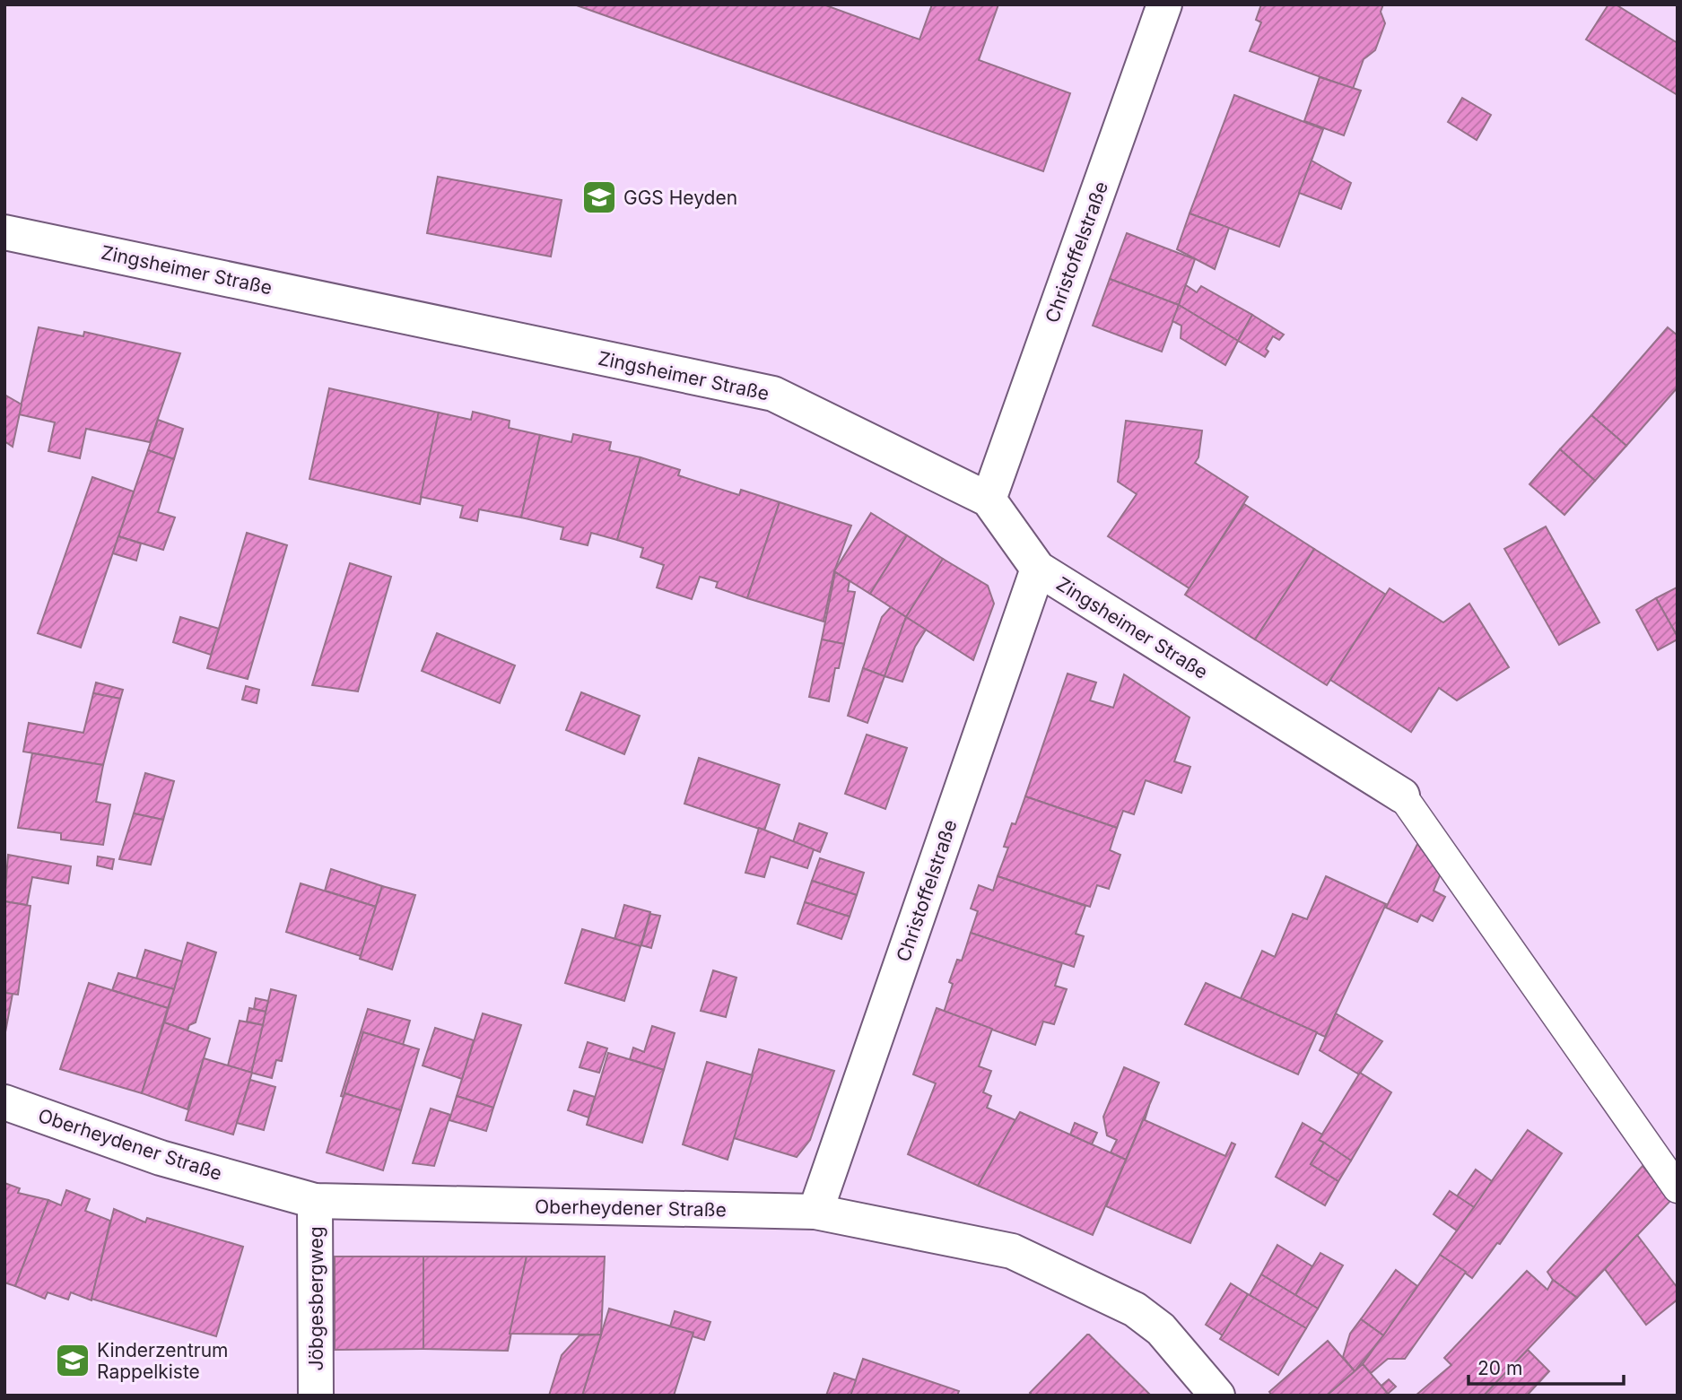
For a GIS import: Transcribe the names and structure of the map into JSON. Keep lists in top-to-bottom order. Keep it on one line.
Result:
{"streets":{"street":["Christoffelstraße","Zingsheimer Straße","Oberheydener Straße","Jöbgesbergweg"]},"crossings":[["Christoffelstraße","Zingsheimer Straße"],["Christoffelstraße","Oberheydener Straße"],["Oberheydener Straße","Jöbgesbergweg"]],"places":{"school or university":["GGS Heyden","Kinderzentrum Rappelkiste"]},"scale_bar":"20 m"}
